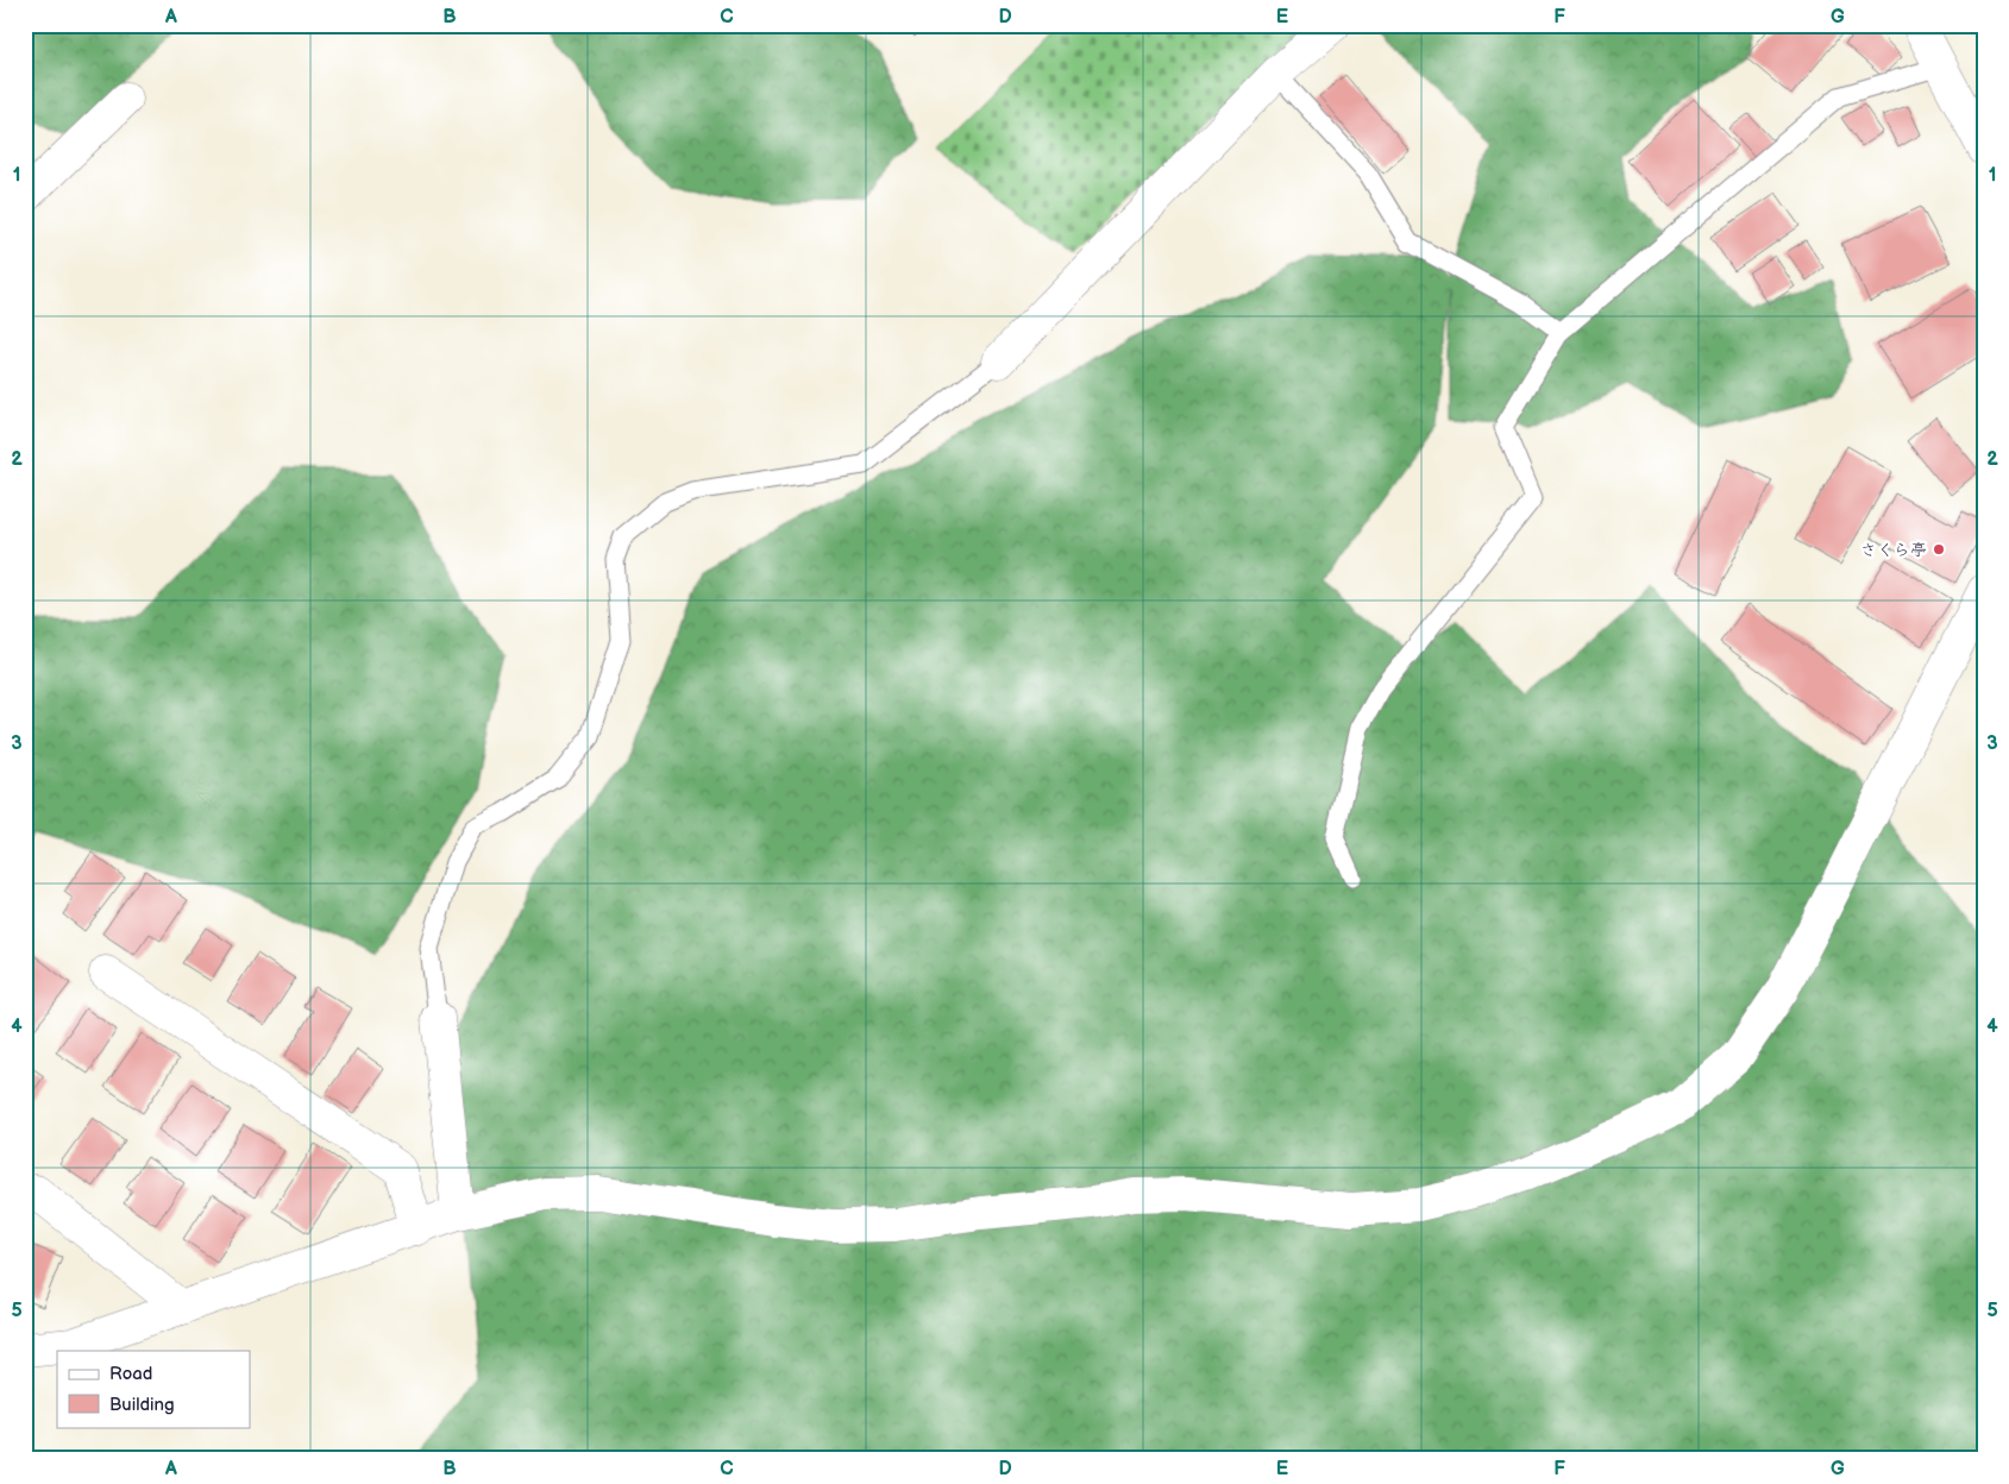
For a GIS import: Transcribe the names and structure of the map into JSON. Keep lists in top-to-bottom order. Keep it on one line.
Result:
{"places":["さくら亭"],"legend":["Road","Building"],"grid":{"columns":["A","B","C","D","E","F","G"],"rows":["1","2","3","4","5"]}}
